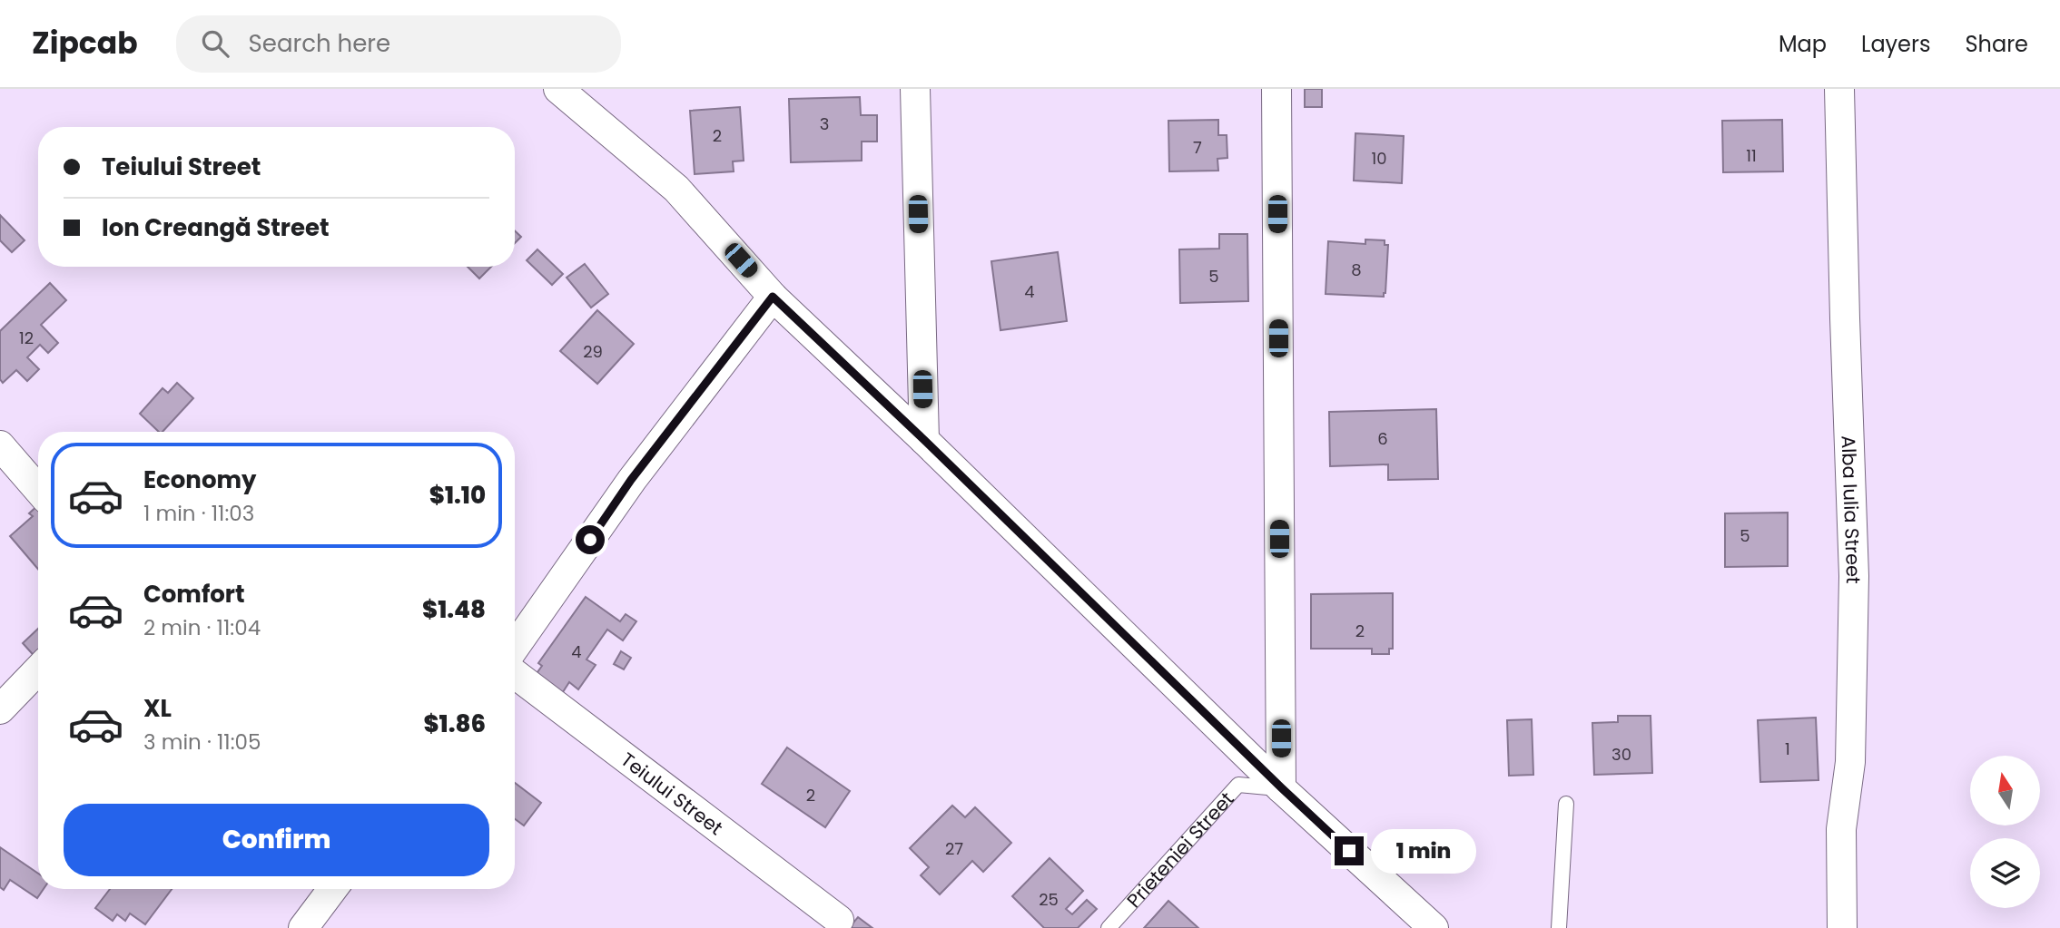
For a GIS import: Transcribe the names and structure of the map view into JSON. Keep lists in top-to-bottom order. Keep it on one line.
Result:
{"streets":{"street":["Alba Iulia Street","Teiului Street"],"lane":["Prieteniei Street"]},"house_numbers":["3","2","7","11","10","8","5","4","12","29","6","5","2","4","1","30","2","27","25"],"north":"top","page":{"header":"Zipcab","search":"Search here","nav":["Map","Layers","Share"],"banner":["Teiului Street","Ion Creangă Street"],"list":[{"name":"Economy","note":"1 min · 11:03","value":"$1.10"},{"name":"Comfort","note":"2 min · 11:04","value":"$1.48"},{"name":"XL","note":"3 min · 11:05","value":"$1.86"}],"buttons":"Confirm","bubble":"1 min"}}
